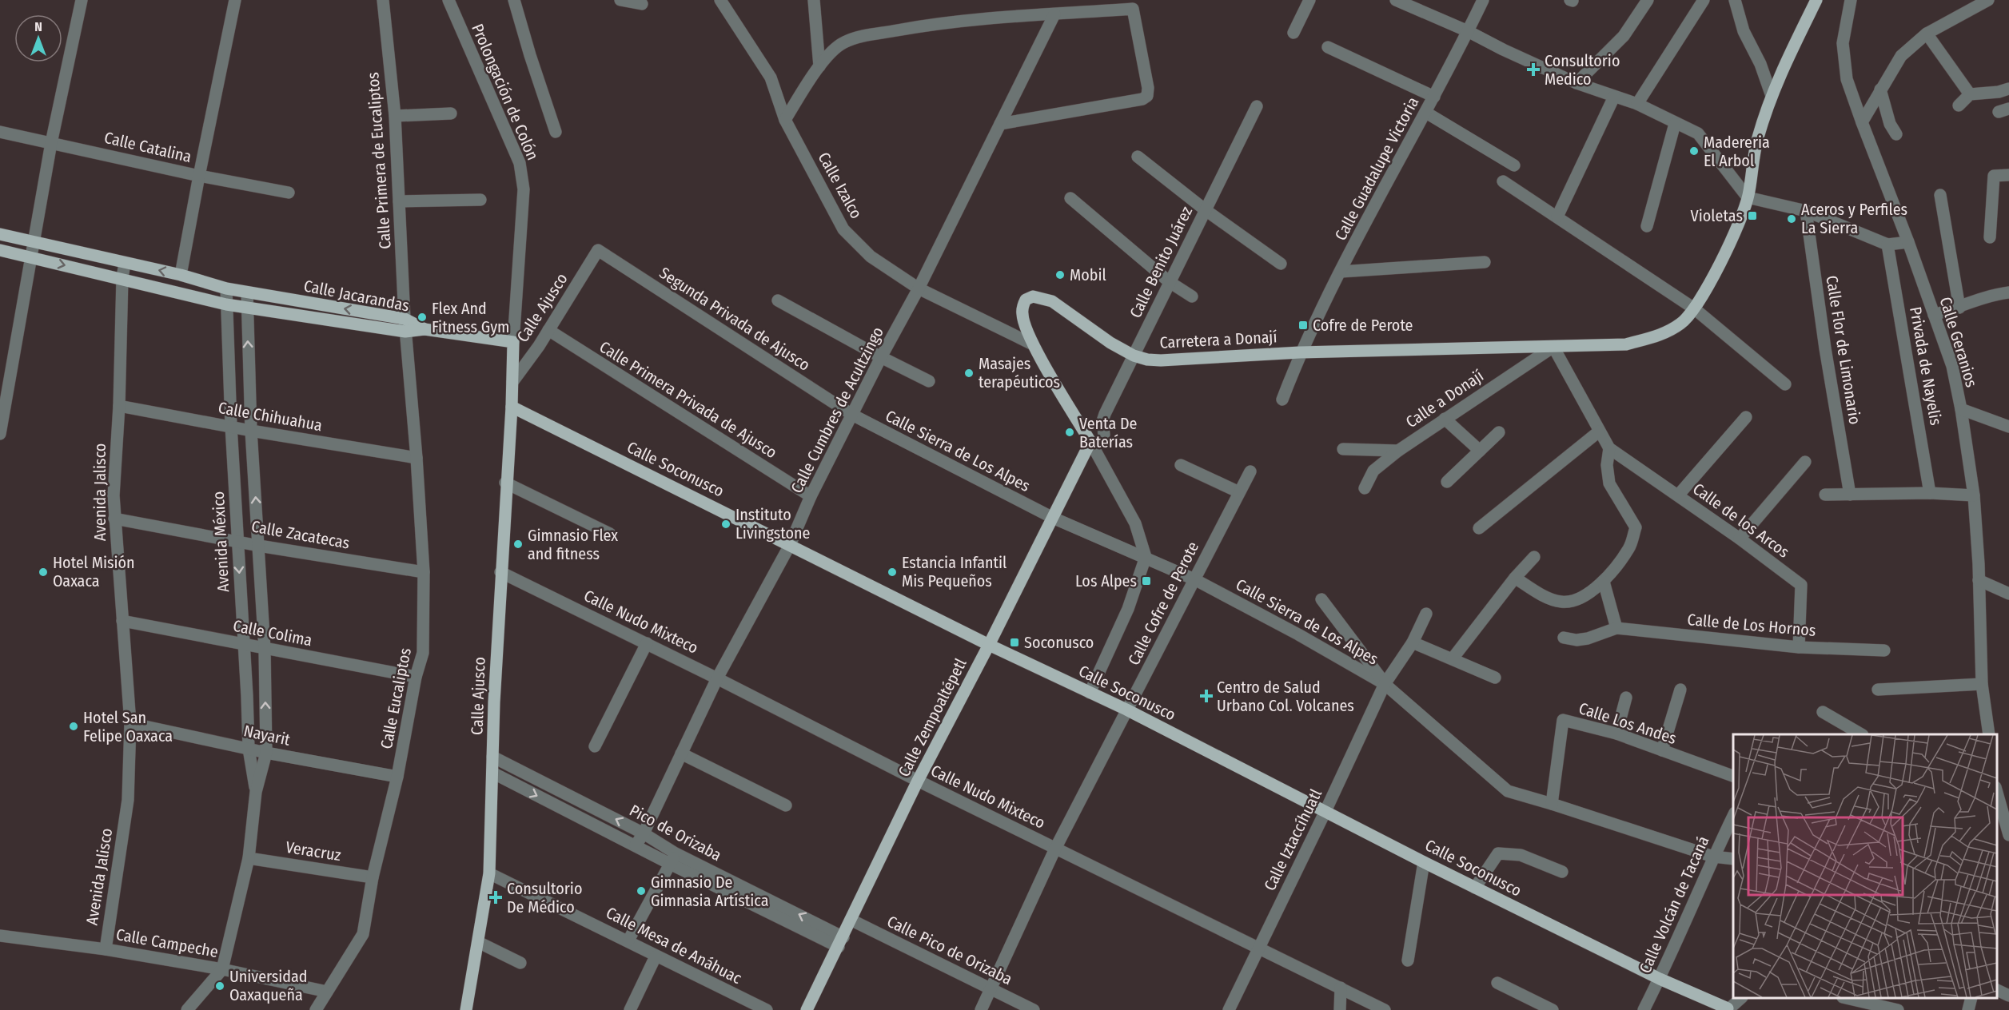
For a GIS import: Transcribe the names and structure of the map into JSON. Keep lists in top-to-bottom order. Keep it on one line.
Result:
{"streets":{"main road":["Calle Jacarandas","Calle Ajusco","Carretera a Donají","Calle Soconusco","Calle Zempoaltépetl"],"street":["Prolongación de Colón","Calle Catalina","Calle Primera de Eucaliptos","Calle Guadalupe Victoria","Calle Izalco","Calle Benito Juárez","Segunda Privada de Ajusco","Calle Geranios","Calle Flor de Limonario","Privada de Nayelis","Calle a Donají","Calle Primera Privada de Ajusco","Calle Cumbres de Acultzingo","Calle Chihuahua","Calle Sierra de Los Alpes","Avenida Jalisco","Calle de los Arcos","Calle Zacatecas","Avenida México","Calle Cofre de Perote","Calle Nudo Mixteco","Calle de Los Hornos","Calle Colima","Calle Eucaliptos","Calle Los Andes","Nayarit","Pico de Orizaba","Calle Iztaccíhuatl","Veracruz","Calle Volcán de Tacaná","Calle Campeche","Calle Mesa de Anáhuac","Calle Pico de Orizaba"]},"crossings":[["Prolongación de Colón","Calle Ajusco"],["Calle Primera de Eucaliptos","Calle Jacarandas"],["Calle Primera de Eucaliptos","Calle Eucaliptos"],["Calle Guadalupe Victoria","Carretera a Donají"],["Calle Izalco","Carretera a Donají"],["Calle Izalco","Calle Cumbres de Acultzingo"],["Calle Benito Juárez","Carretera a Donají"],["Calle Jacarandas","Avenida Jalisco"],["Calle Jacarandas","Avenida México"],["Calle Jacarandas","Calle Eucaliptos"],["Calle Ajusco","Segunda Privada de Ajusco"],["Calle Ajusco","Calle Primera Privada de Ajusco"],["Calle Ajusco","Calle Soconusco"],["Calle Ajusco","Calle Nudo Mixteco"],["Calle Ajusco","Pico de Orizaba"],["Calle Ajusco","Calle Mesa de Anáhuac"],["Segunda Privada de Ajusco","Calle Cumbres de Acultzingo"],["Segunda Privada de Ajusco","Calle Sierra de Los Alpes"],["Carretera a Donají","Calle a Donají"],["Carretera a Donají","Calle Sierra de Los Alpes"],["Carretera a Donají","Calle de los Arcos"],["Carretera a Donají","Calle Zempoaltépetl"],["Calle a Donají","Calle de los Arcos"],["Calle Primera Privada de Ajusco","Calle Cumbres de Acultzingo"],["Calle Cumbres de Acultzingo","Calle Sierra de Los Alpes"],["Calle Cumbres de Acultzingo","Calle Soconusco"],["Calle Cumbres de Acultzingo","Calle Nudo Mixteco"],["Calle Cumbres de Acultzingo","Pico de Orizaba"],["Calle Chihuahua","Avenida Jalisco"],["Calle Chihuahua","Avenida México"],["Calle Chihuahua","Calle Eucaliptos"],["Calle Sierra de Los Alpes","Calle Cofre de Perote"],["Calle Sierra de Los Alpes","Calle Zempoaltépetl"],["Calle Sierra de Los Alpes","Calle Los Andes"],["Calle Sierra de Los Alpes","Calle Iztaccíhuatl"],["Calle Sierra de Los Alpes","Calle Volcán de Tacaná"],["Calle Soconusco","Calle Cofre de Perote"],["Calle Soconusco","Calle Zempoaltépetl"],["Calle Soconusco","Calle Iztaccíhuatl"],["Calle Soconusco","Calle Volcán de Tacaná"],["Avenida Jalisco","Calle Zacatecas"],["Avenida Jalisco","Calle Colima"],["Avenida Jalisco","Nayarit"],["Avenida Jalisco","Calle Campeche"],["Calle de los Arcos","Calle de Los Hornos"],["Calle Zacatecas","Avenida México"],["Calle Zacatecas","Calle Eucaliptos"],["Avenida México","Calle Colima"],["Avenida México","Nayarit"],["Avenida México","Veracruz"],["Avenida México","Calle Campeche"],["Calle Cofre de Perote","Calle Nudo Mixteco"],["Calle Cofre de Perote","Calle Pico de Orizaba"],["Calle Nudo Mixteco","Calle Zempoaltépetl"],["Calle Nudo Mixteco","Calle Iztaccíhuatl"],["Calle Colima","Calle Eucaliptos"],["Calle Eucaliptos","Nayarit"],["Calle Eucaliptos","Veracruz"],["Calle Eucaliptos","Calle Campeche"],["Calle Zempoaltépetl","Pico de Orizaba"],["Calle Zempoaltépetl","Calle Pico de Orizaba"]],"places":{"health":["Consultorio Medico","Centro de Salud Urbano Col. Volcanes","Consultorio De Médico"],"other":["Madereria El Arbol","Aceros y Perfiles La Sierra","Mobil","Flex And Fitness Gym","Masajes terapéuticos","Venta De Baterías","Instituto Livingstone","Gimnasio Flex and fitness","Hotel Misión Oaxaca","Estancia Infantil Mis Pequeños","Hotel San Felipe Oaxaca","Gimnasio De Gimnasia Artística","Universidad Oaxaqueña"],"transit":["Violetas","Cofre de Perote","Los Alpes","Soconusco"]},"north":"top"}
